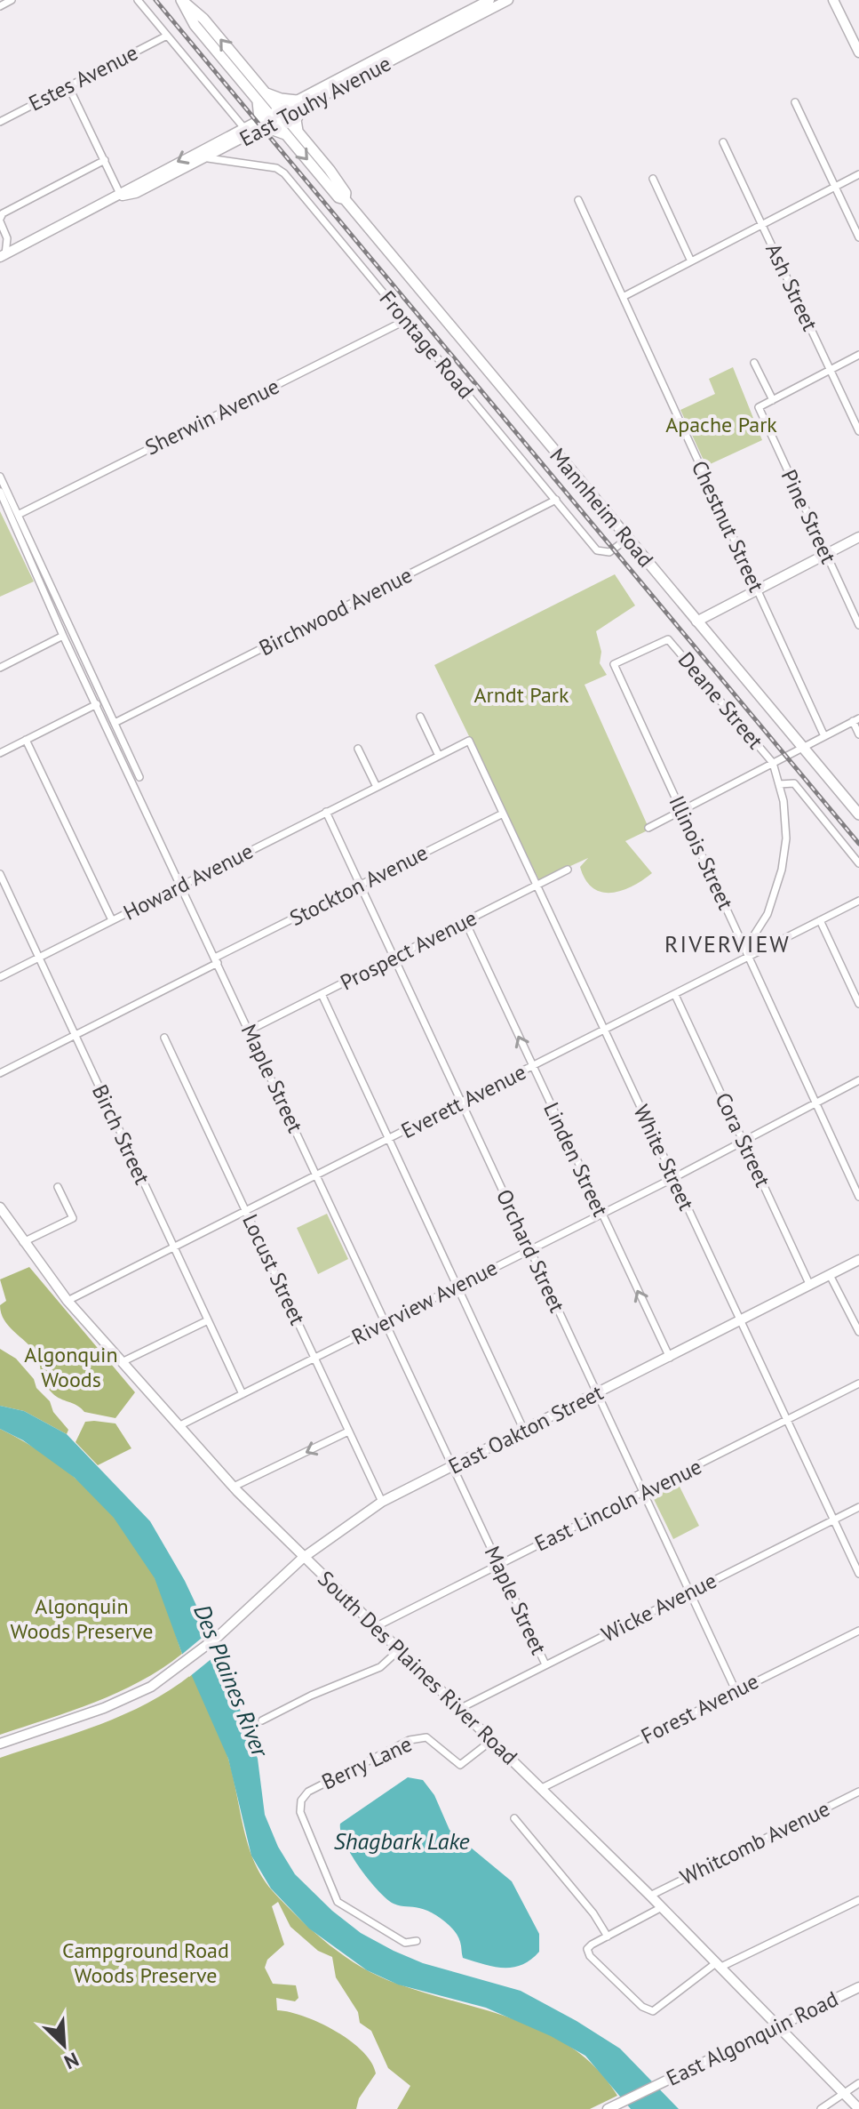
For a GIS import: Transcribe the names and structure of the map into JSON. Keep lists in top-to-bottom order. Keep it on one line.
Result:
{"streets":{"main road":["East Touhy Avenue","Mannheim Road","East Oakton Street","South Des Plaines River Road","East Algonquin Road"],"street":["Estes Avenue","Ash Street","Frontage Road","Sherwin Avenue","Pine Street","Chestnut Street","Birchwood Avenue","Deane Street","Illinois Street","Howard Avenue","Stockton Avenue","Prospect Avenue","Maple Street","Everett Avenue","Birch Street","Cora Street","White Street","Linden Street","Orchard Street","Locust Street","Riverview Avenue","East Lincoln Avenue","Wicke Avenue","Forest Avenue","Berry Lane","Whitcomb Avenue"]},"crossings":[["East Touhy Avenue","Frontage Road"],["East Touhy Avenue","Mannheim Road"],["Frontage Road","Sherwin Avenue"],["Frontage Road","Mannheim Road"],["Frontage Road","Birchwood Avenue"],["Deane Street","Illinois Street"],["Illinois Street","Everett Avenue"],["Illinois Street","Riverview Avenue"],["Howard Avenue","Maple Street"],["Howard Avenue","Birch Street"],["Howard Avenue","White Street"],["Howard Avenue","Orchard Street"],["Stockton Avenue","Maple Street"],["Stockton Avenue","Birch Street"],["Stockton Avenue","White Street"],["Stockton Avenue","Orchard Street"],["Prospect Avenue","Maple Street"],["Prospect Avenue","White Street"],["Prospect Avenue","Linden Street"],["Prospect Avenue","Orchard Street"],["Maple Street","Everett Avenue"],["Maple Street","Riverview Avenue"],["Maple Street","East Oakton Street"],["Maple Street","East Lincoln Avenue"],["Maple Street","Wicke Avenue"],["Everett Avenue","Birch Street"],["Everett Avenue","Cora Street"],["Everett Avenue","White Street"],["Everett Avenue","Linden Street"],["Everett Avenue","Orchard Street"],["Everett Avenue","Locust Street"],["Everett Avenue","South Des Plaines River Road"],["Birch Street","Riverview Avenue"],["Cora Street","Riverview Avenue"],["Cora Street","East Oakton Street"],["White Street","Riverview Avenue"],["White Street","East Oakton Street"],["White Street","East Lincoln Avenue"],["White Street","Wicke Avenue"],["Linden Street","Riverview Avenue"],["Linden Street","East Oakton Street"],["Orchard Street","Riverview Avenue"],["Orchard Street","East Oakton Street"],["Orchard Street","East Lincoln Avenue"],["Orchard Street","Wicke Avenue"],["Orchard Street","Forest Avenue"],["Locust Street","Riverview Avenue"],["Locust Street","East Oakton Street"],["Riverview Avenue","South Des Plaines River Road"],["East Oakton Street","South Des Plaines River Road"],["East Lincoln Avenue","South Des Plaines River Road"],["Wicke Avenue","South Des Plaines River Road"],["South Des Plaines River Road","Forest Avenue"],["South Des Plaines River Road","Berry Lane"],["South Des Plaines River Road","Whitcomb Avenue"],["South Des Plaines River Road","East Algonquin Road"]],"one_way":["Linden Street"],"districts":["RIVERVIEW"],"water":["Des Plaines River","Shagbark Lake"],"parks":["Apache Park","Arndt Park","Algonquin Woods","Algonquin Woods Preserve","Campground Road Woods Preserve"],"north":"bottom right"}
